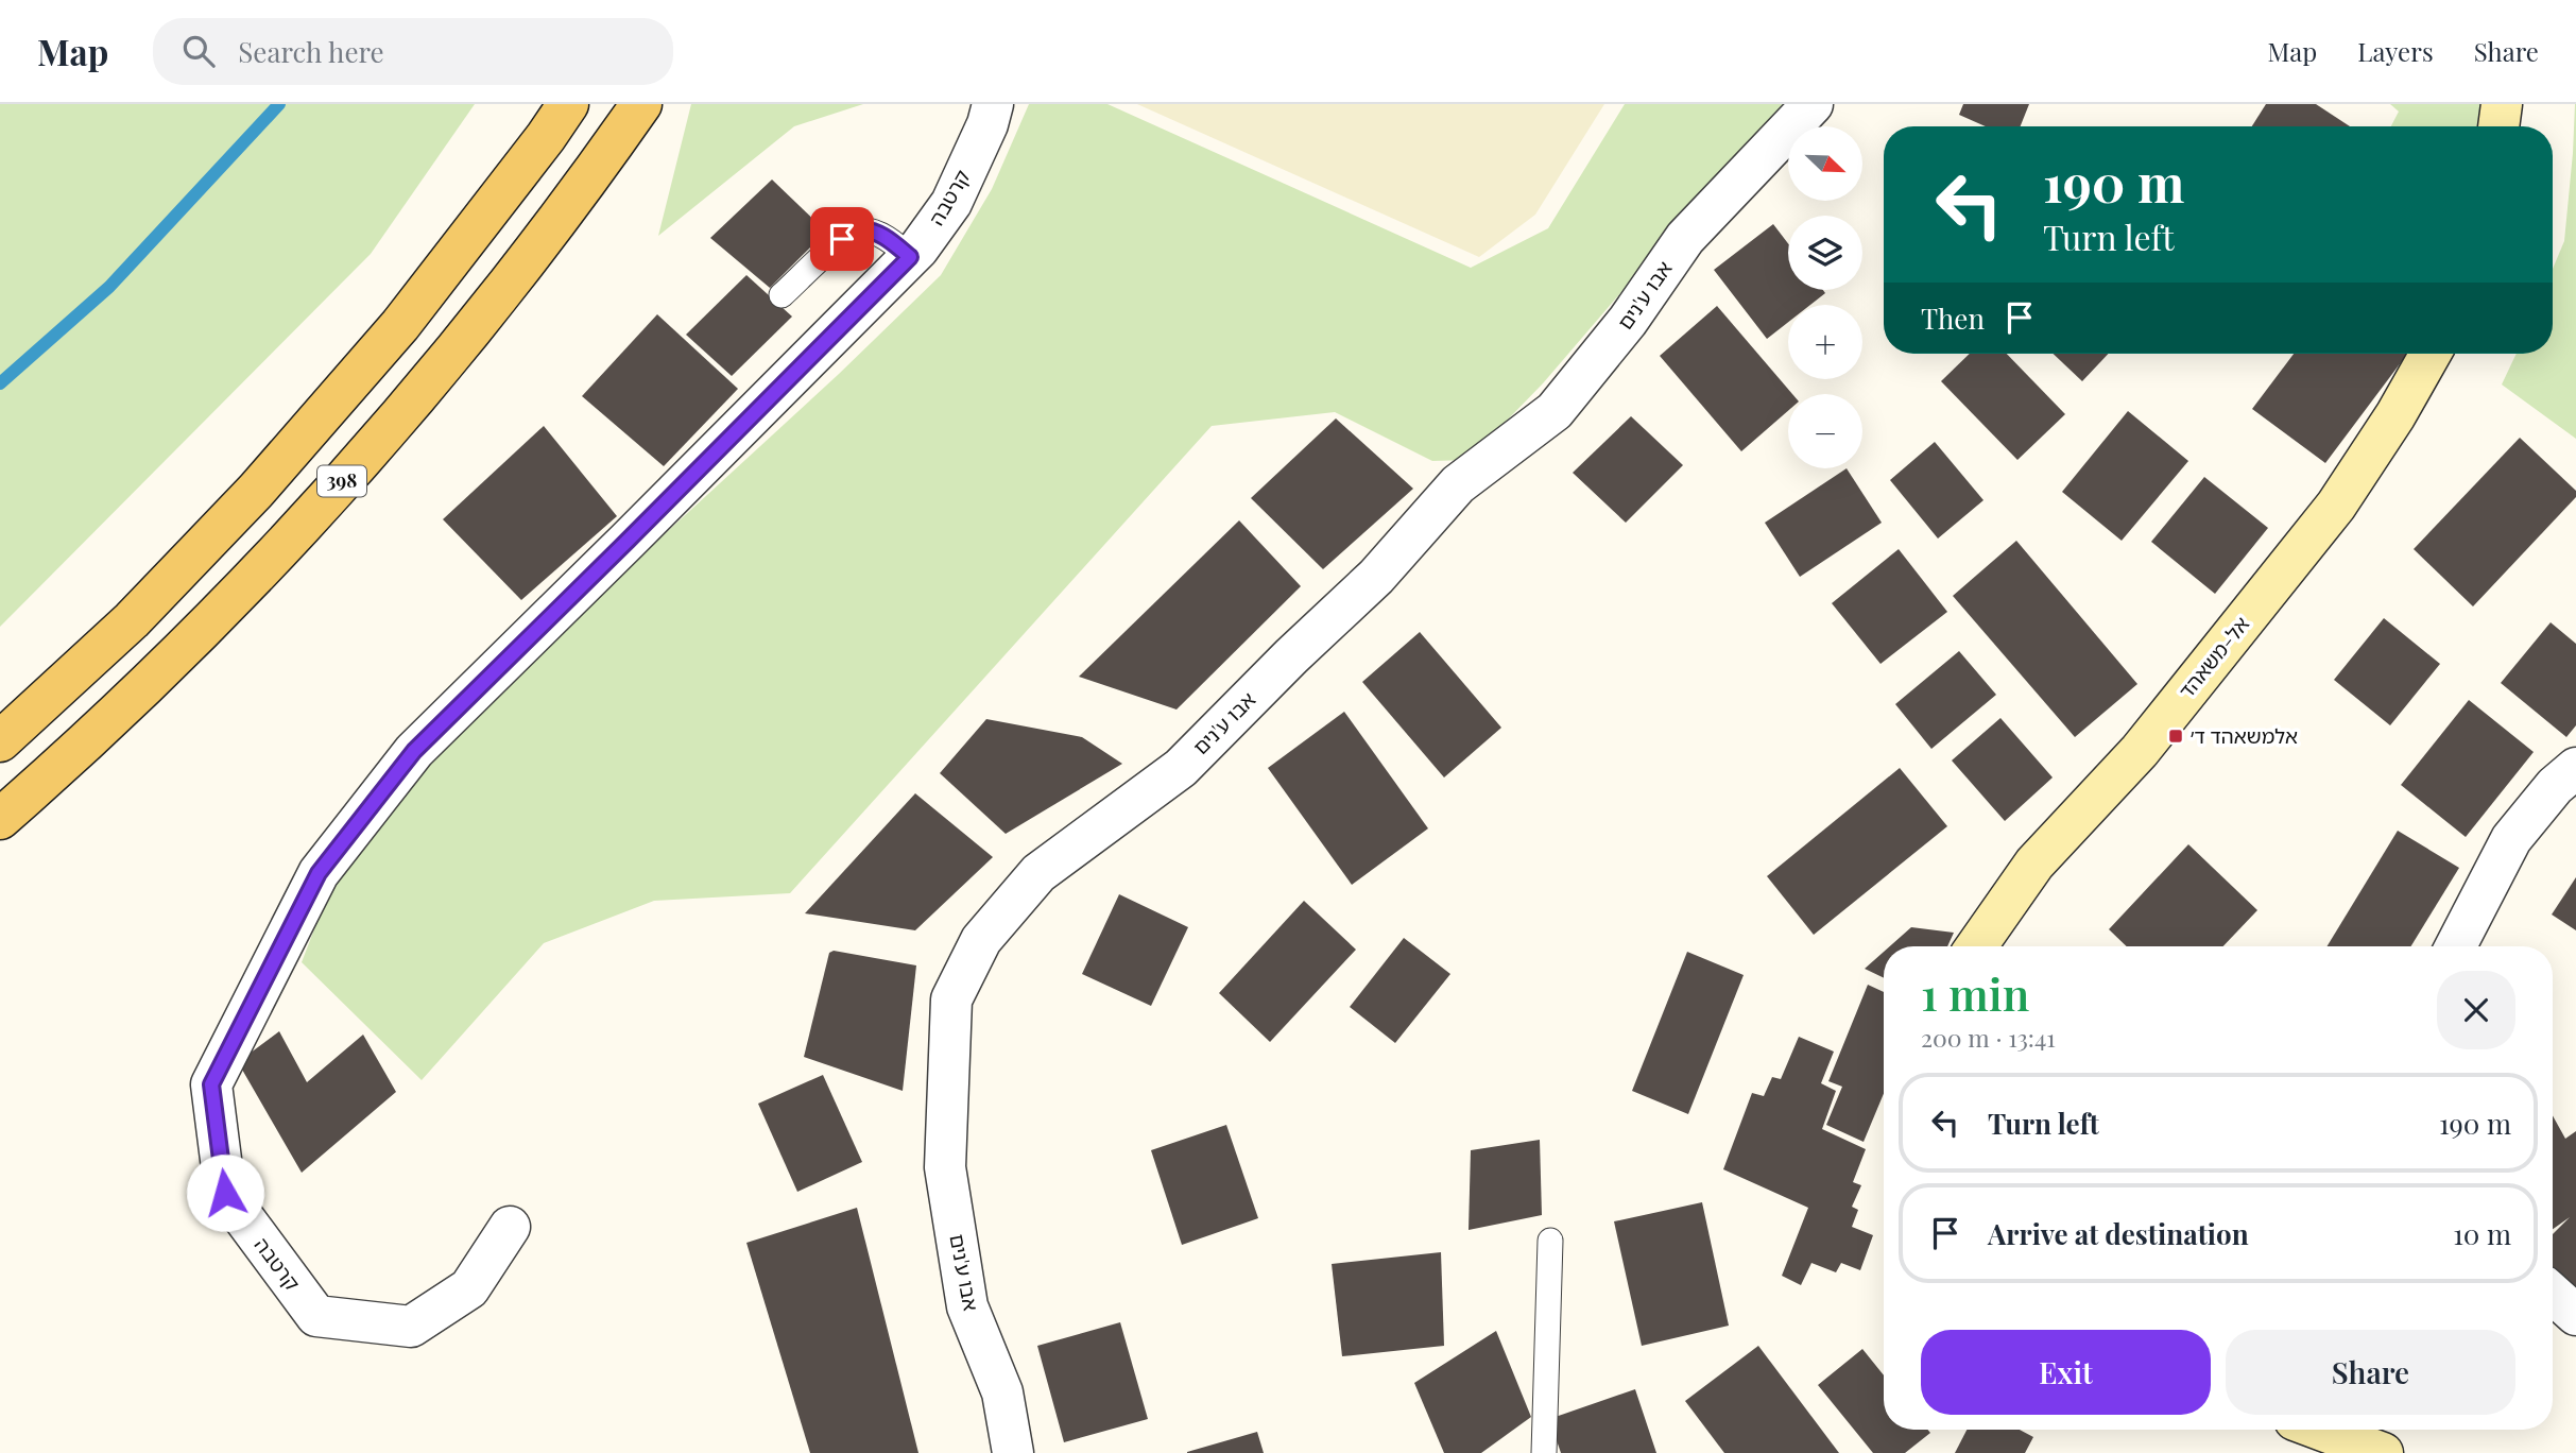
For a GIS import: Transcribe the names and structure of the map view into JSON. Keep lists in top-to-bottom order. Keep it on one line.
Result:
{"streets":{"main road":["398"],"street":["קרטבה","אבו ע'נים","אל-משאהד"]},"places":{"transit":["אלמשאהד ד׳"]},"north":"bottom right","page":{"header":"Map","search":"Search here","nav":["Map","Layers","Share"],"map_buttons":["+","−"],"turn":["190 m","Turn left"],"then":"Then","heading":["1 min","200 m · 13:41"],"list":[{"name":"Turn left","value":"190 m"},{"name":"Arrive at destination","value":"10 m"}],"buttons":["Exit","Share"]}}
